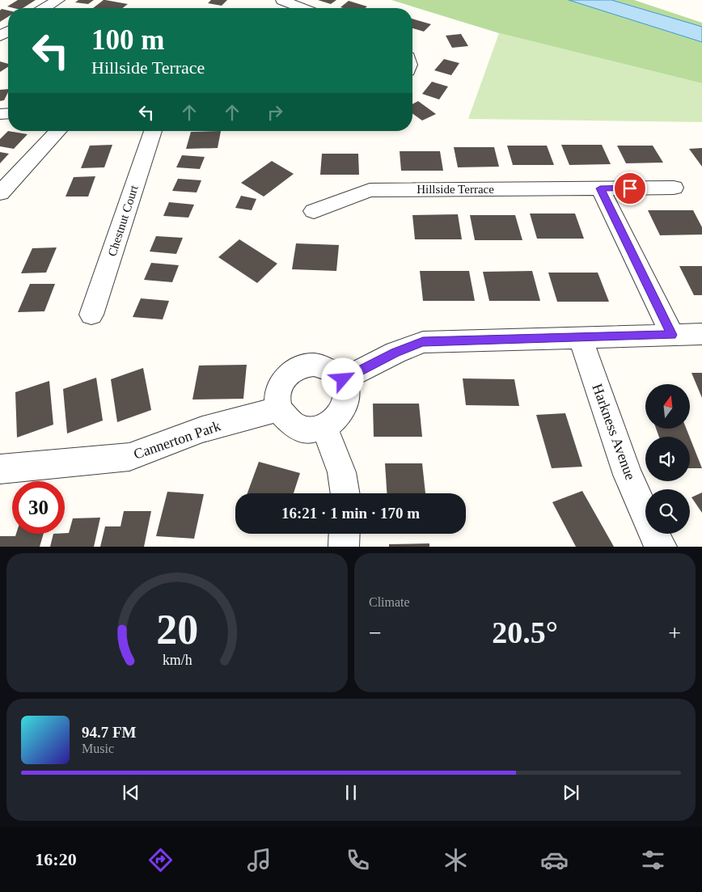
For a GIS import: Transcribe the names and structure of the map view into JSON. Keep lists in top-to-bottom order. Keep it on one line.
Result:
{"streets":{"street":["Hillside Terrace","Chestnut Court","Harkness Avenue","Cannerton Park"]},"north":"top","page":{"turn":["100 m","Hillside Terrace"],"limit":"30","trip":"16:21 · 1 min · 170 m","tile":"Climate","heat":["−","20.5°","+"],"song":["94.7 FM","Music"],"tabs":"16:20","gauge":["20","km/h"]}}
